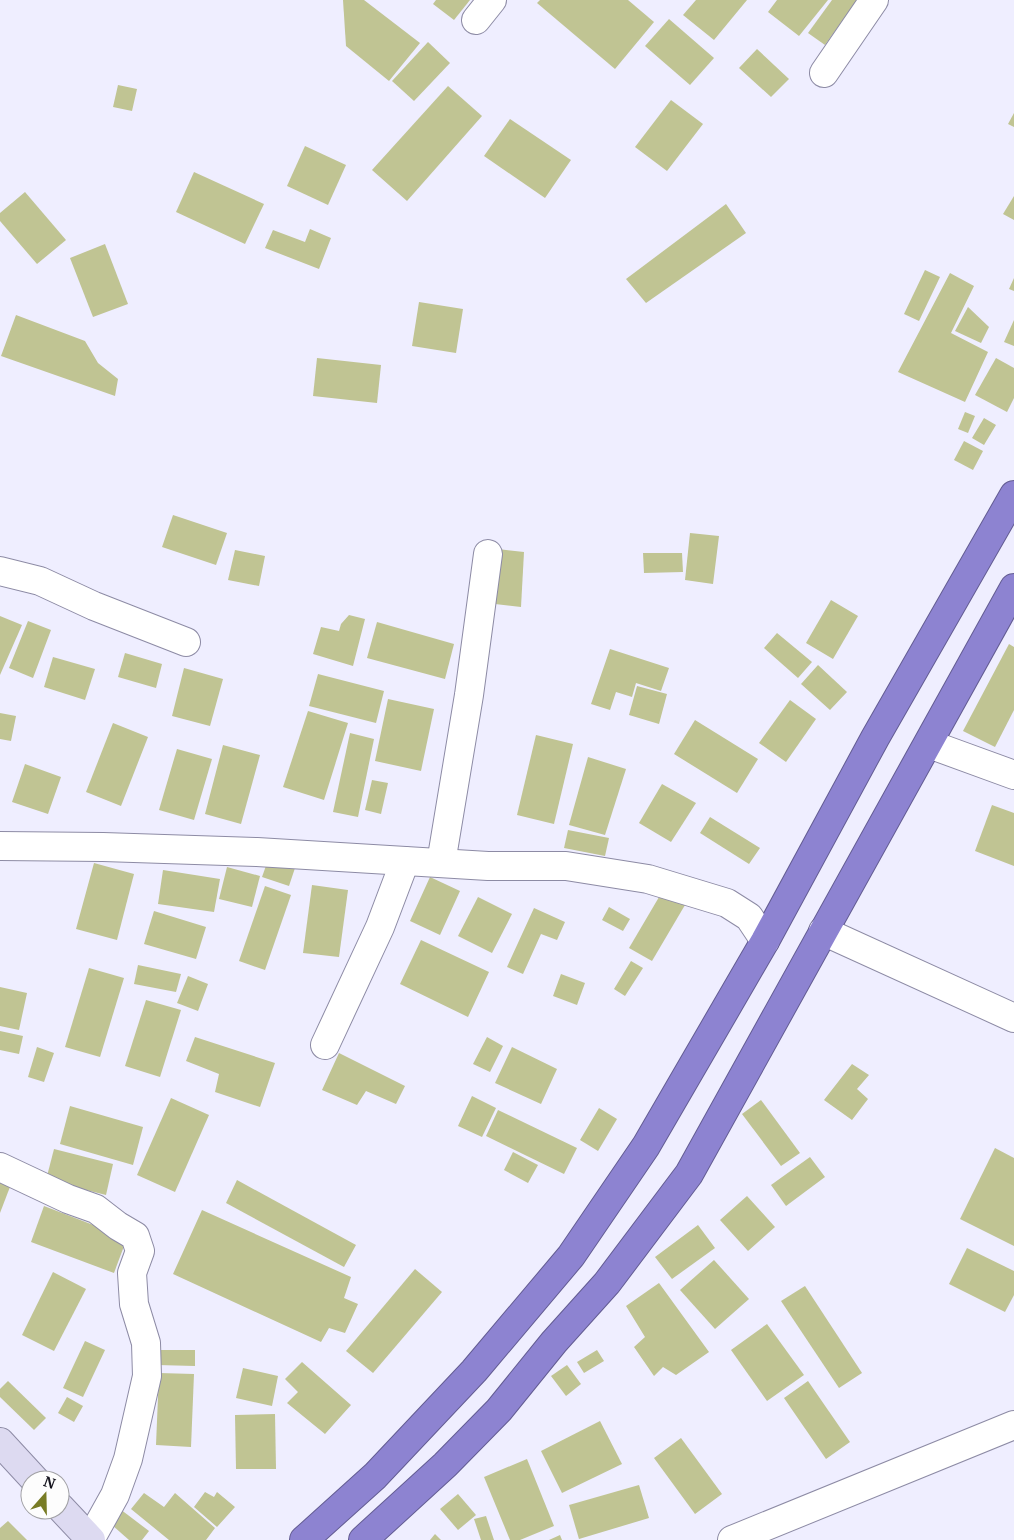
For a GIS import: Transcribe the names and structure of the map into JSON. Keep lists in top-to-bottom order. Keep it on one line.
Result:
{"north":"top"}
